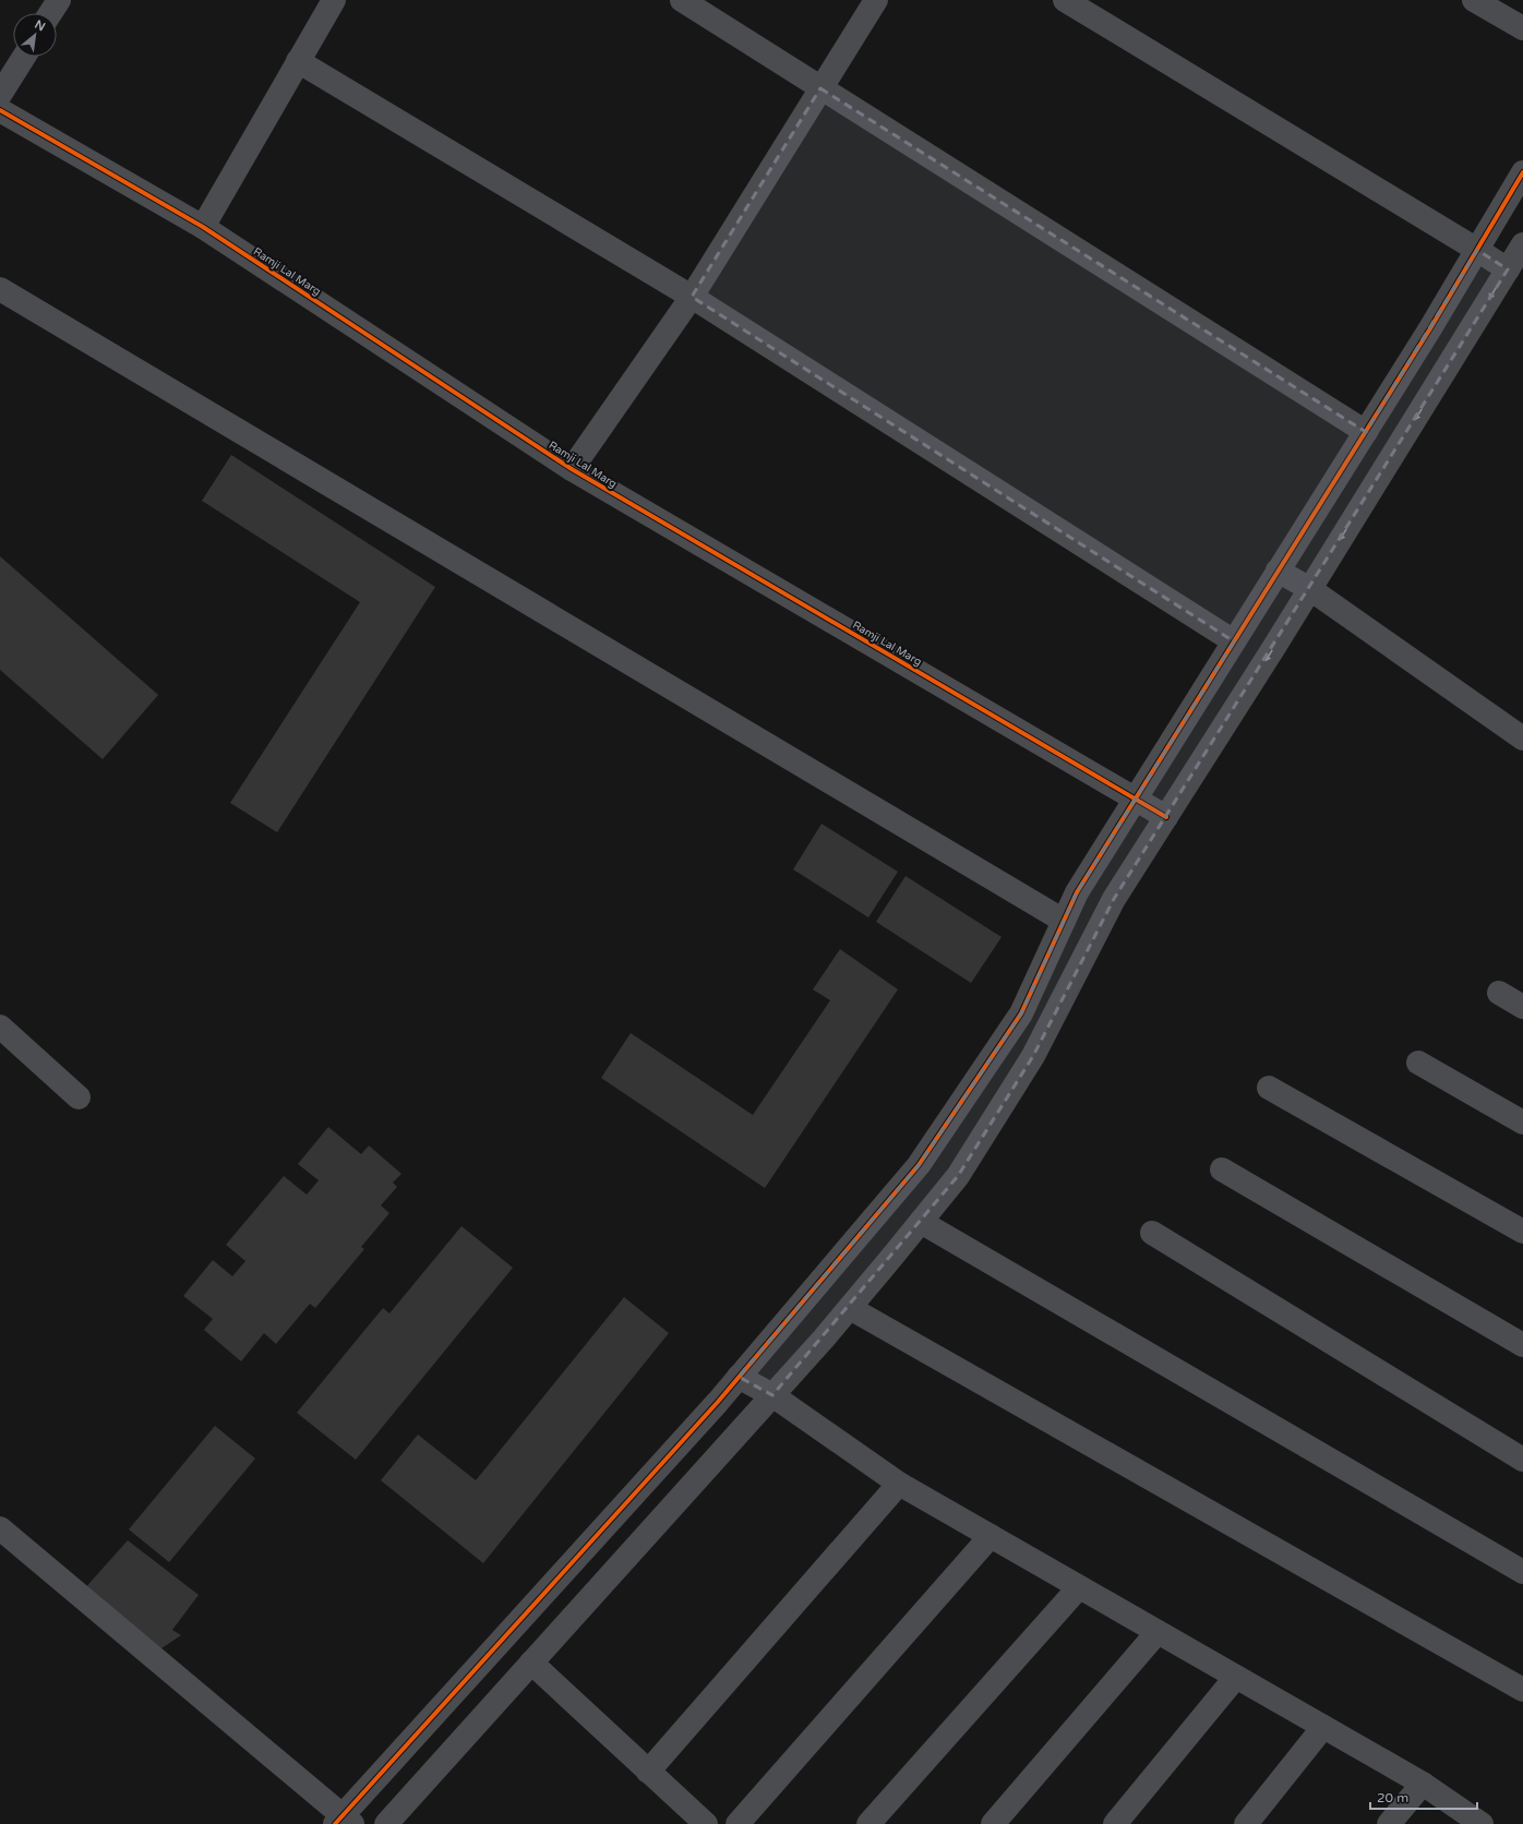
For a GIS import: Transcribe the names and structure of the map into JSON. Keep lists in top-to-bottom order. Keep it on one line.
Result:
{"streets":{"street":["Ramji Lal Marg"]},"scale_bar":"20 m","north":"top right"}
